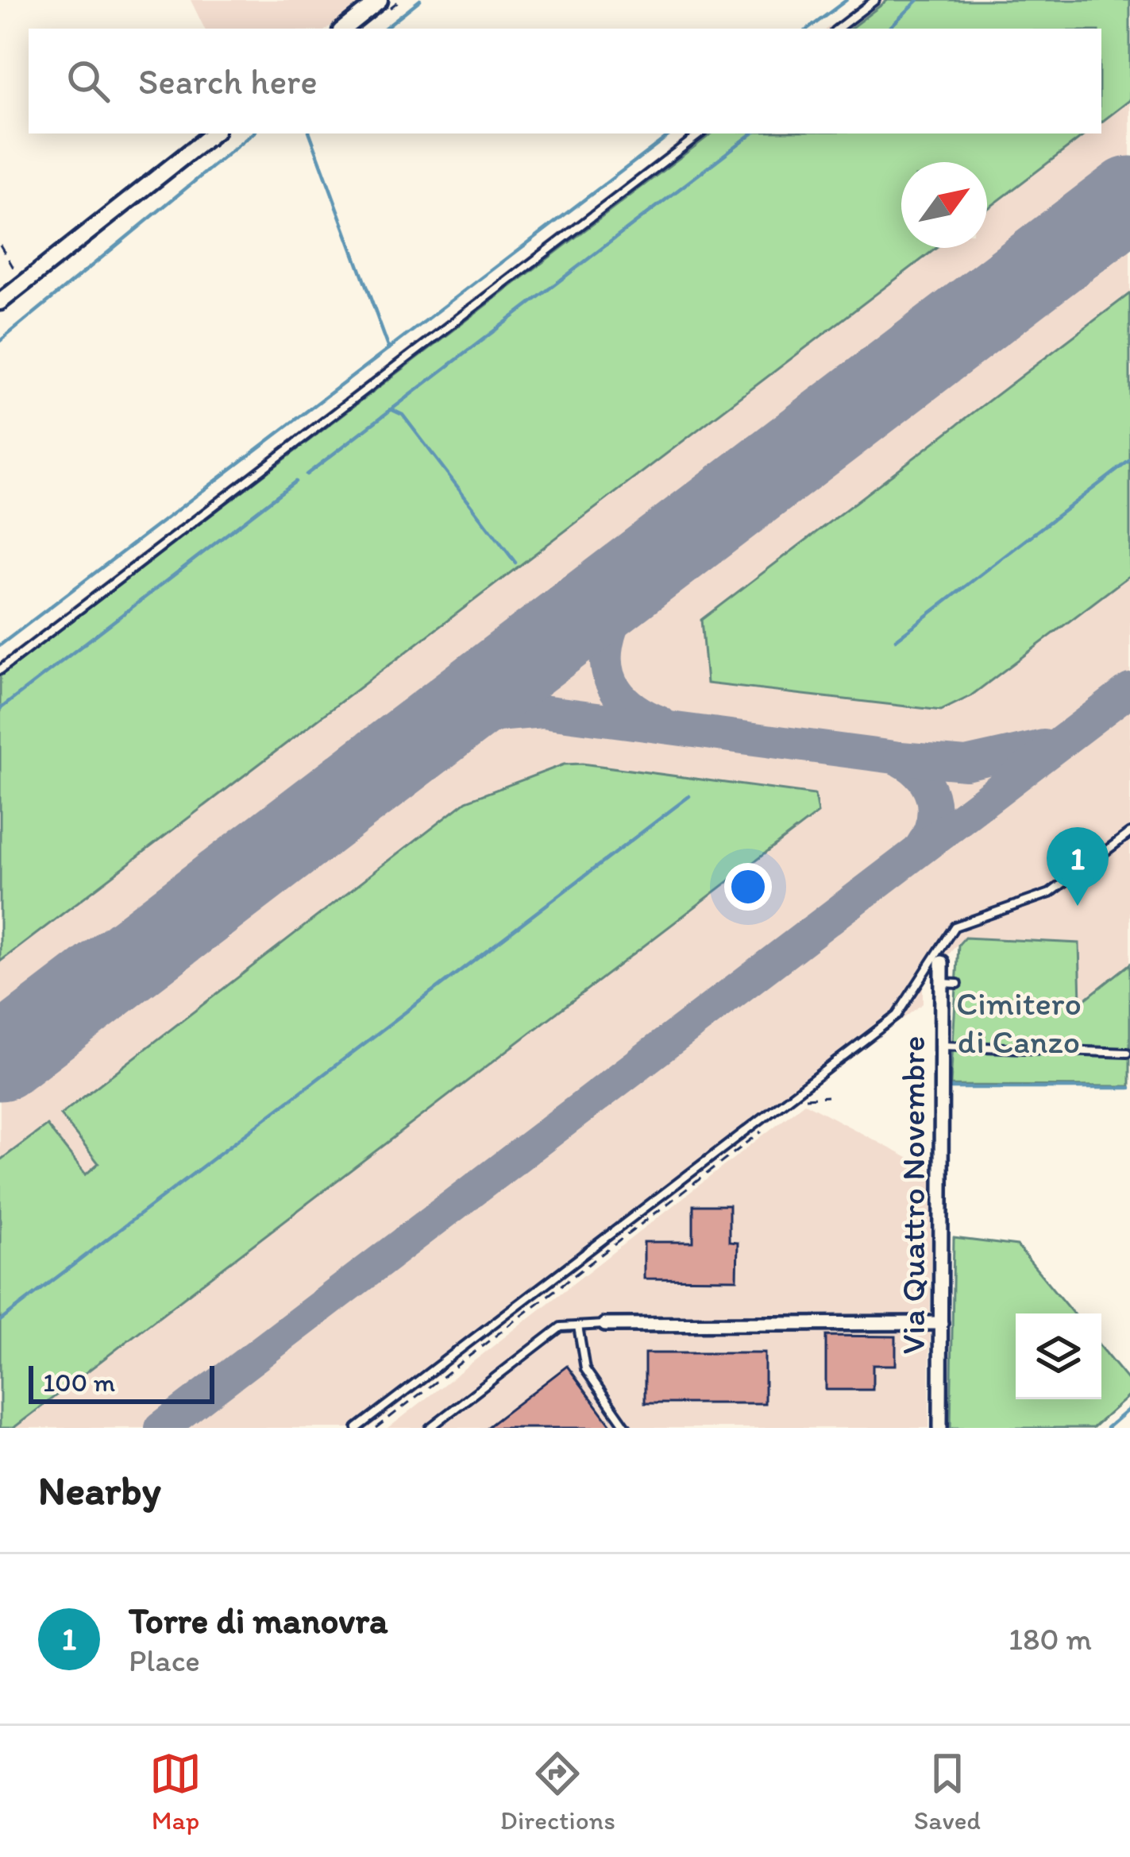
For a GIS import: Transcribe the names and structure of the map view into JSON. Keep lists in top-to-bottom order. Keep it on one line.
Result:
{"streets":{"street":["Via Quattro Novembre"]},"parks":["Cimitero di Canzo"],"scale_bar":"100 m","north":"top right","page":{"search":"Search here","pins":"1","scale":"100 m","heading":"Nearby","list":[{"mark":"1","name":"Torre di manovra","note":"Place","value":"180 m"}],"nav":["Map","Directions","Saved"]}}
